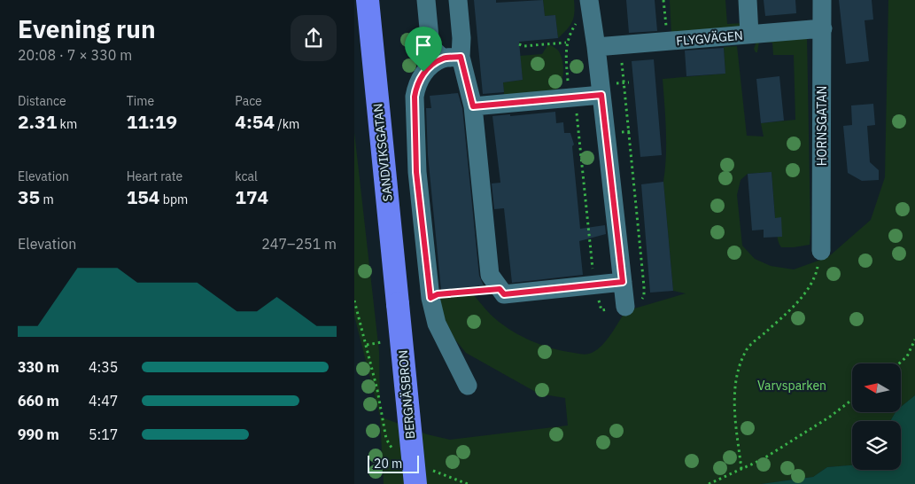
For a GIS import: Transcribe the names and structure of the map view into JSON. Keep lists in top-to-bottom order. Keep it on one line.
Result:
{"streets":{"main road":["SANDVIKSGATAN","BERGNÄSBRON"],"street":["FLYGVÄGEN","HORNSGATAN"]},"crossings":[["FLYGVÄGEN","HORNSGATAN"],["SANDVIKSGATAN","BERGNÄSBRON"]],"parks":["Varvsparken"],"scale_bar":"20 m","north":"left","page":{"heading":["Evening run","20:08 · 7 × 330 m"],"stats":[["Distance","2.31 km"],["Time","11:19"],["Pace","4:54 /km"],["Elevation","35 m"],["Heart rate","154 bpm"],["kcal","174"]],"chart":["Elevation","247–251 m"],"list":[{"name":"330 m","note":"4:35"},{"name":"660 m","note":"4:47"},{"name":"990 m","note":"5:17"}],"scale":"20 m"}}
